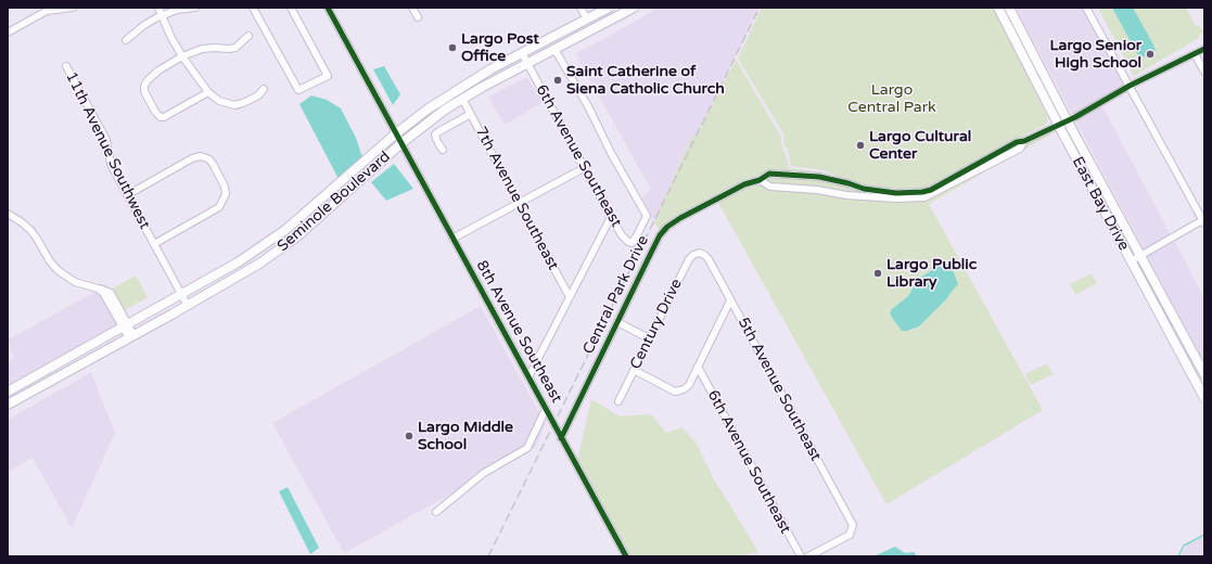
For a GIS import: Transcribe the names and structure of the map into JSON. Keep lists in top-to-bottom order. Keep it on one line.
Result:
{"streets":{"main road":["Seminole Boulevard","East Bay Drive"],"street":["11th Avenue Southwest","6th Avenue Southeast","7th Avenue Southeast","Central Park Drive","Century Drive","8th Avenue Southeast","5th Avenue Southeast"]},"crossings":[["11th Avenue Southwest","Seminole Boulevard"],["6th Avenue Southeast","Seminole Boulevard"],["7th Avenue Southeast","Seminole Boulevard"],["Seminole Boulevard","8th Avenue Southeast"],["East Bay Drive","Central Park Drive"],["Central Park Drive","8th Avenue Southeast"],["Century Drive","5th Avenue Southeast"]],"parks":["Largo Central Park"],"places":["Largo Post Office","Largo Senior High School","Saint Catherine of Siena Catholic Church","Largo Cultural Center","Largo Public Library","Largo Middle School"]}
